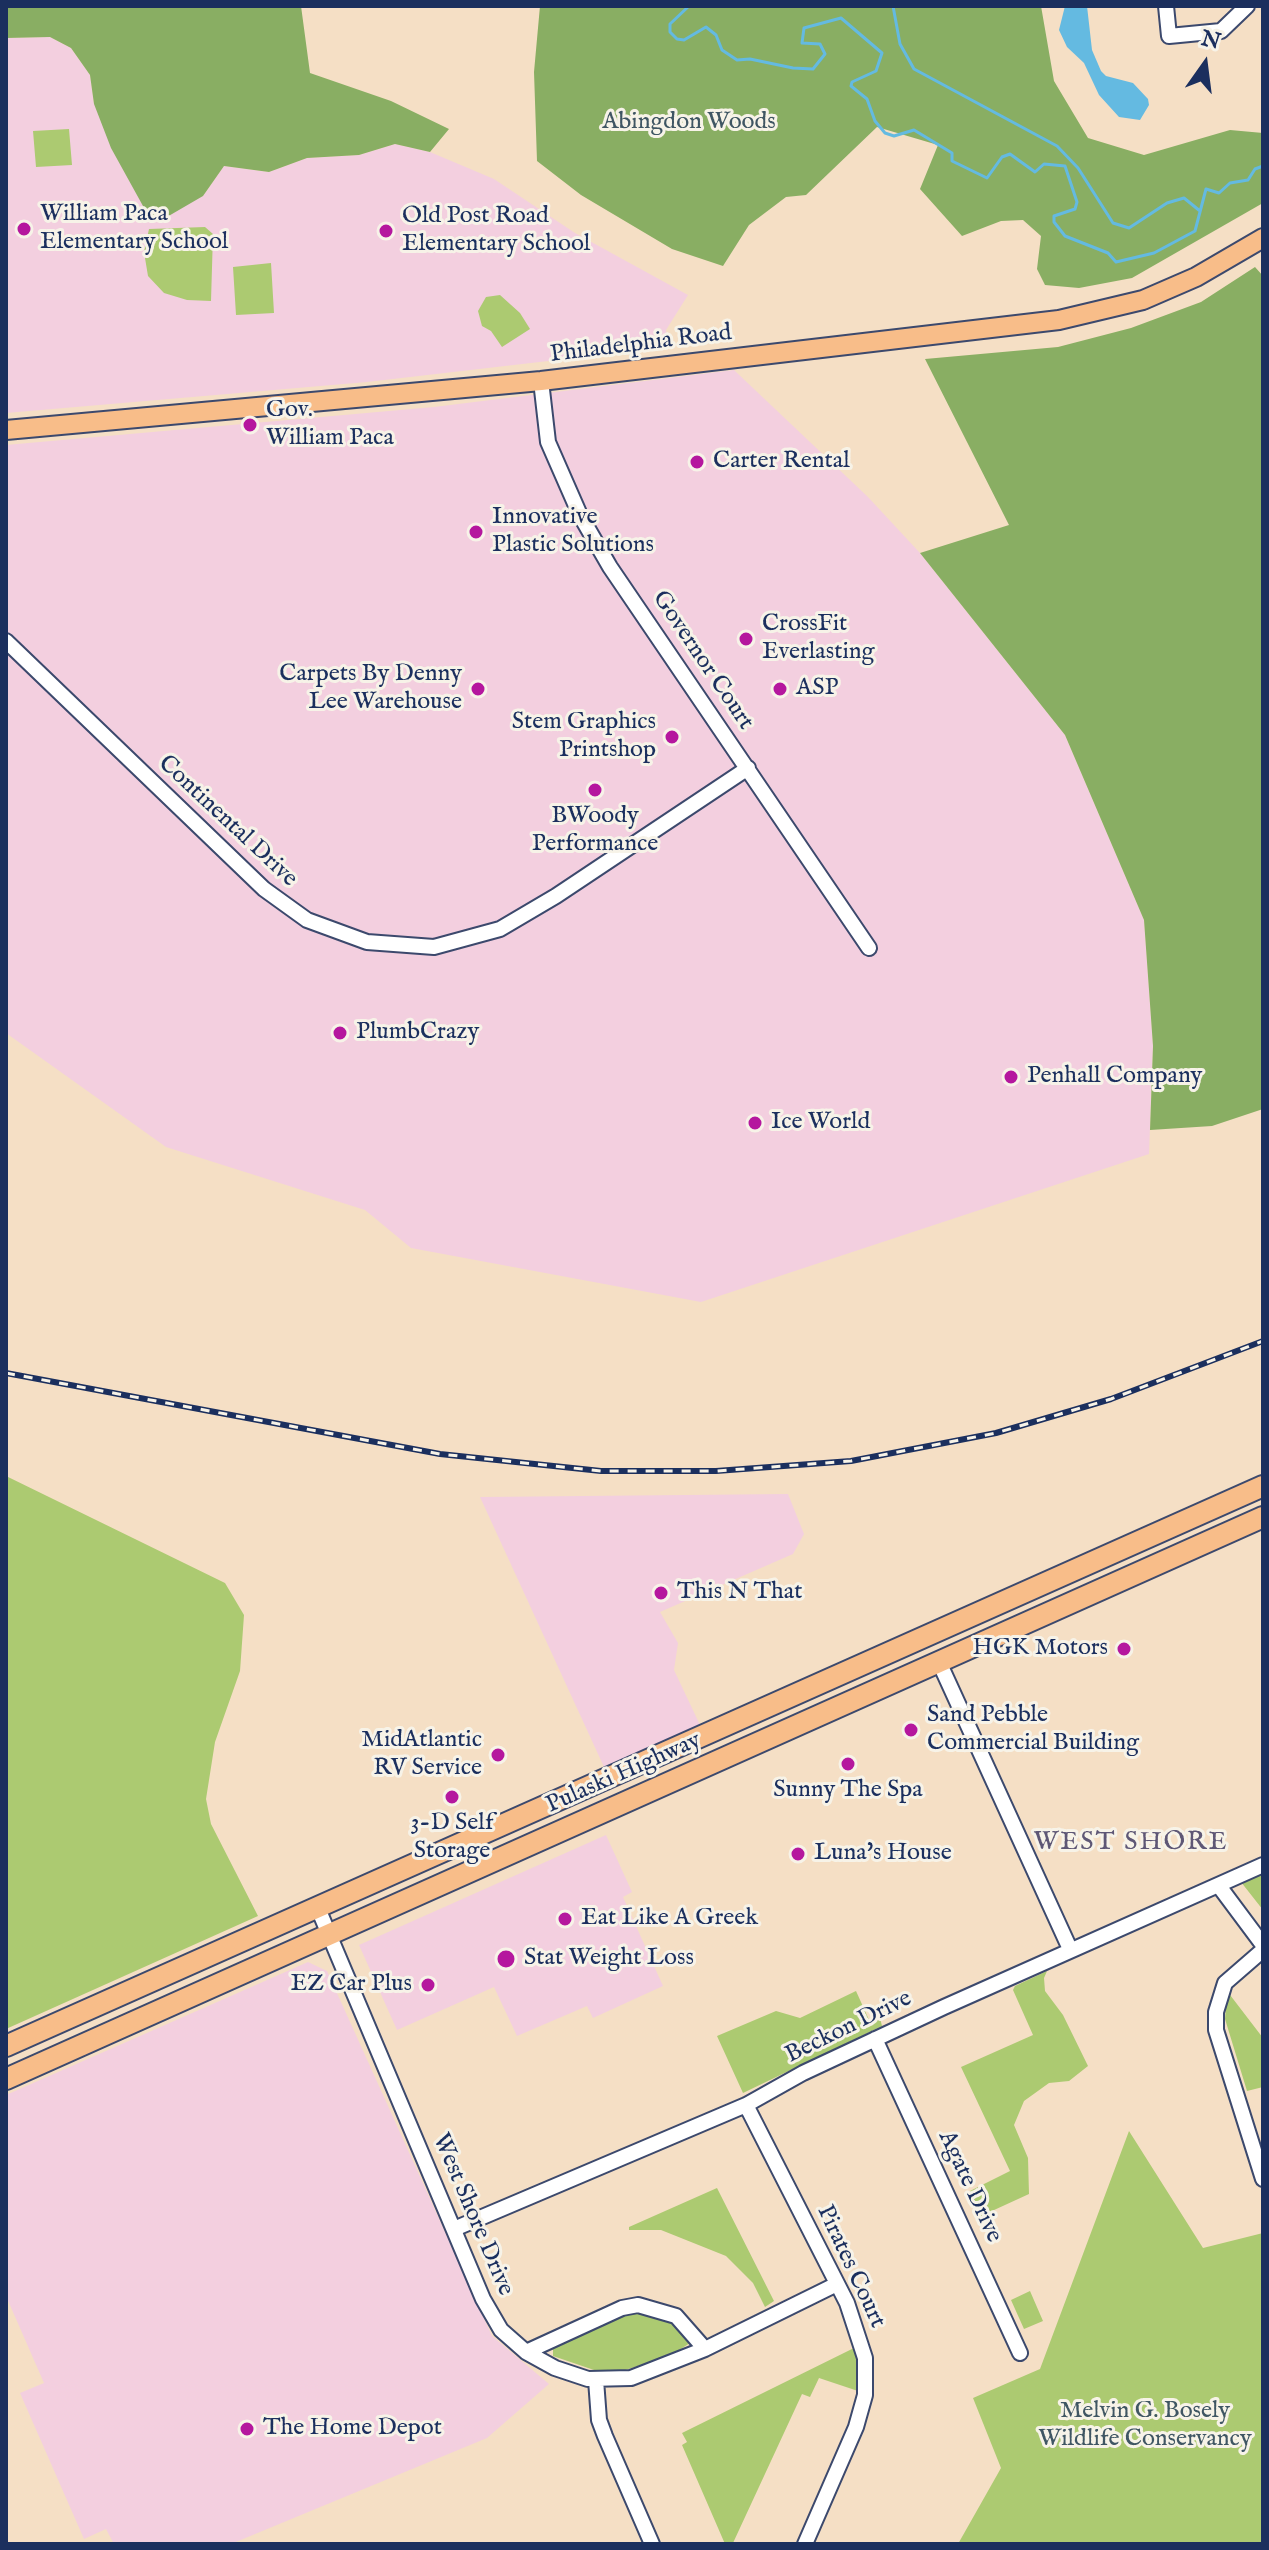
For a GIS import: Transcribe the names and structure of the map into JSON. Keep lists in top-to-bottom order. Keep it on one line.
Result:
{"streets":{"highway":["Pulaski Highway"],"main road":["Philadelphia Road"],"street":["Governor Court","Continental Drive","Beckon Drive","Agate Drive","West Shore Drive","Pirates Court"]},"crossings":[["Philadelphia Road","Governor Court"],["Governor Court","Continental Drive"],["Pulaski Highway","West Shore Drive"],["Beckon Drive","Agate Drive"],["Beckon Drive","West Shore Drive"],["Beckon Drive","Pirates Court"],["West Shore Drive","Pirates Court"]],"districts":["WEST SHORE"],"parks":["Abingdon Woods","Melvin G. Bosely Wildlife Conservancy"],"places":["William Paca Elementary School","Old Post Road Elementary School","Gov. William Paca","Carter Rental","Innovative Plastic Solutions","CrossFit Everlasting","Carpets By Denny Lee Warehouse","ASP","Stem Graphics Printshop","BWoody Performance","PlumbCrazy","Penhall Company","Ice World","This N That","HGK Motors","Sand Pebble Commercial Building","MidAtlantic RV Service","Sunny The Spa","3-D Self Storage","Luna's House","Eat Like A Greek","Stat Weight Loss","EZ Car Plus","The Home Depot"],"north":"top"}
